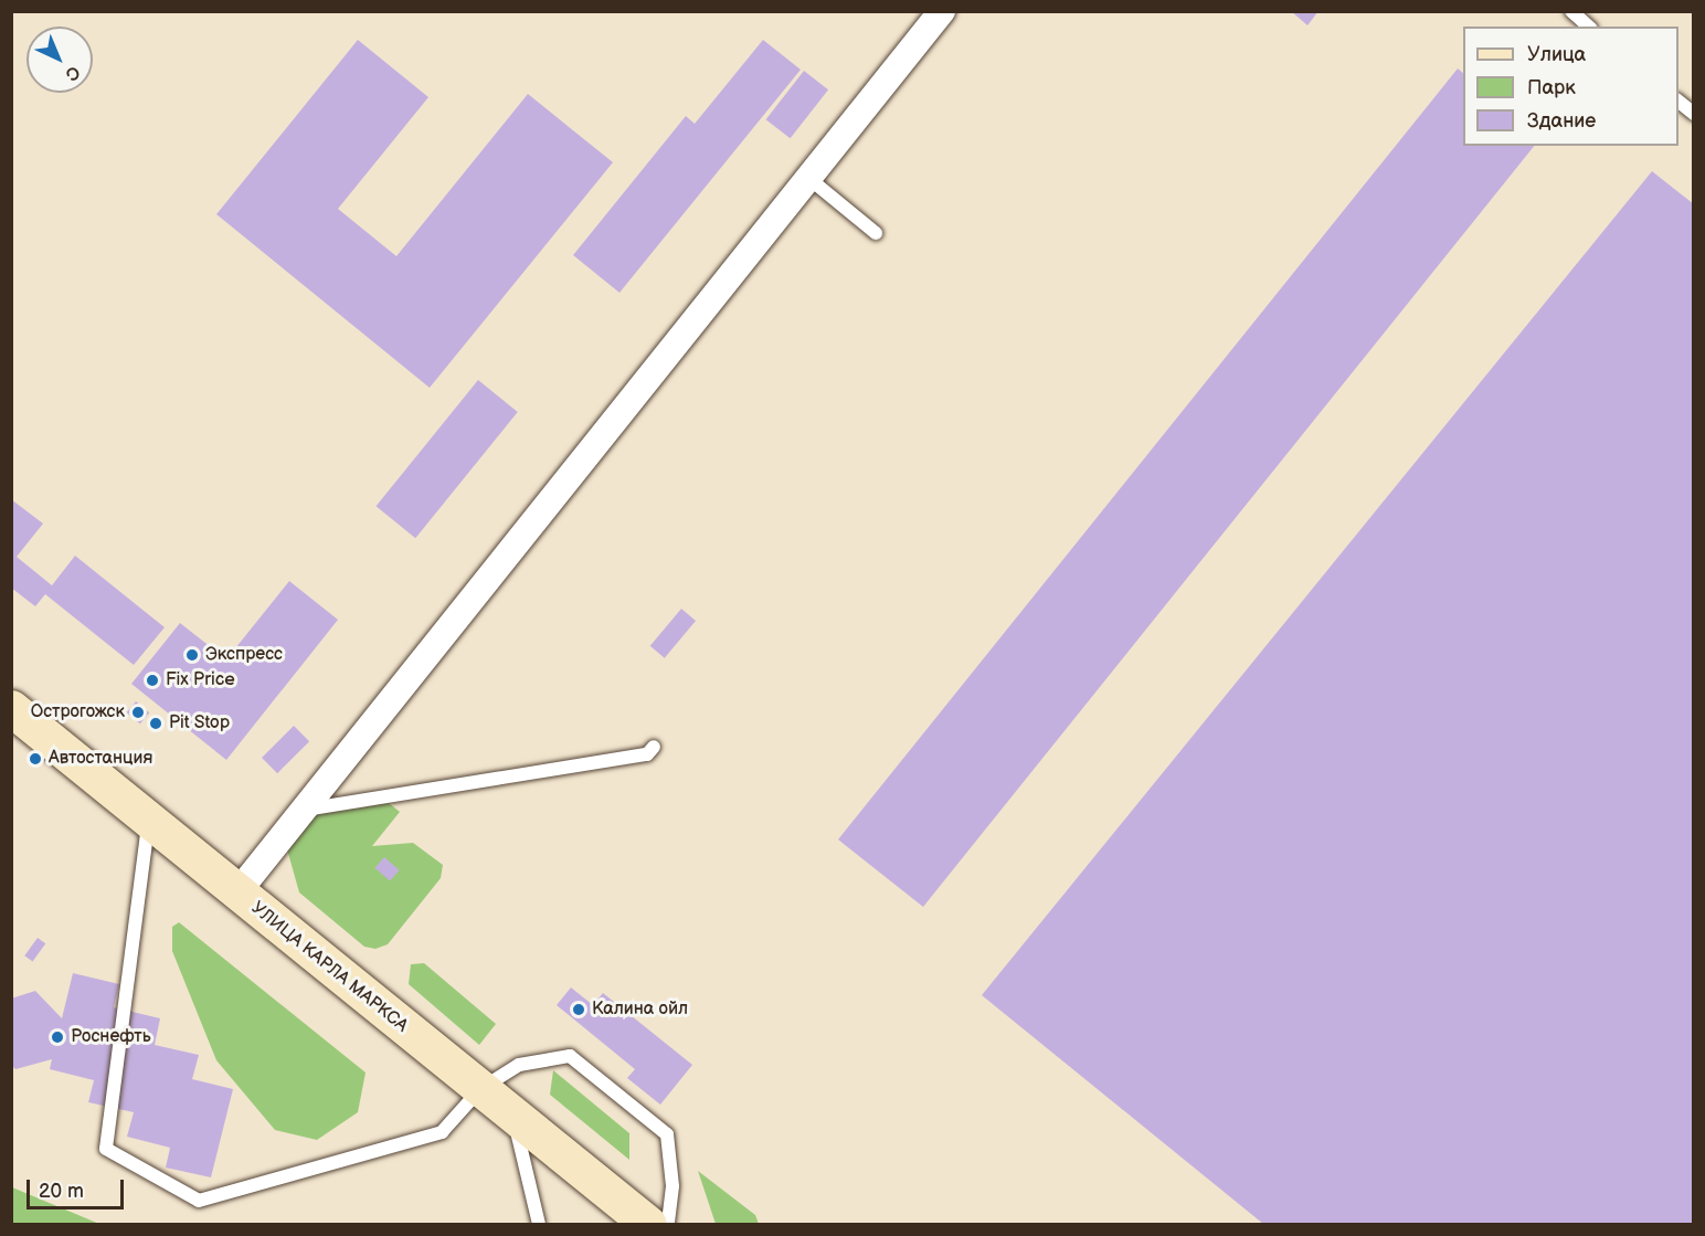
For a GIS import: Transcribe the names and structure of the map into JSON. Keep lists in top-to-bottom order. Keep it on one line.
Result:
{"streets":{"main road":["УЛИЦА КАРЛА МАРКСА"]},"places":["Экспресс","Fix Price","Острогожск","Pit Stop","Автостанция","Калина ойл","Роснефть"],"legend":["Улица","Парк","Здание"],"scale_bar":"20 m","north":"bottom right"}
